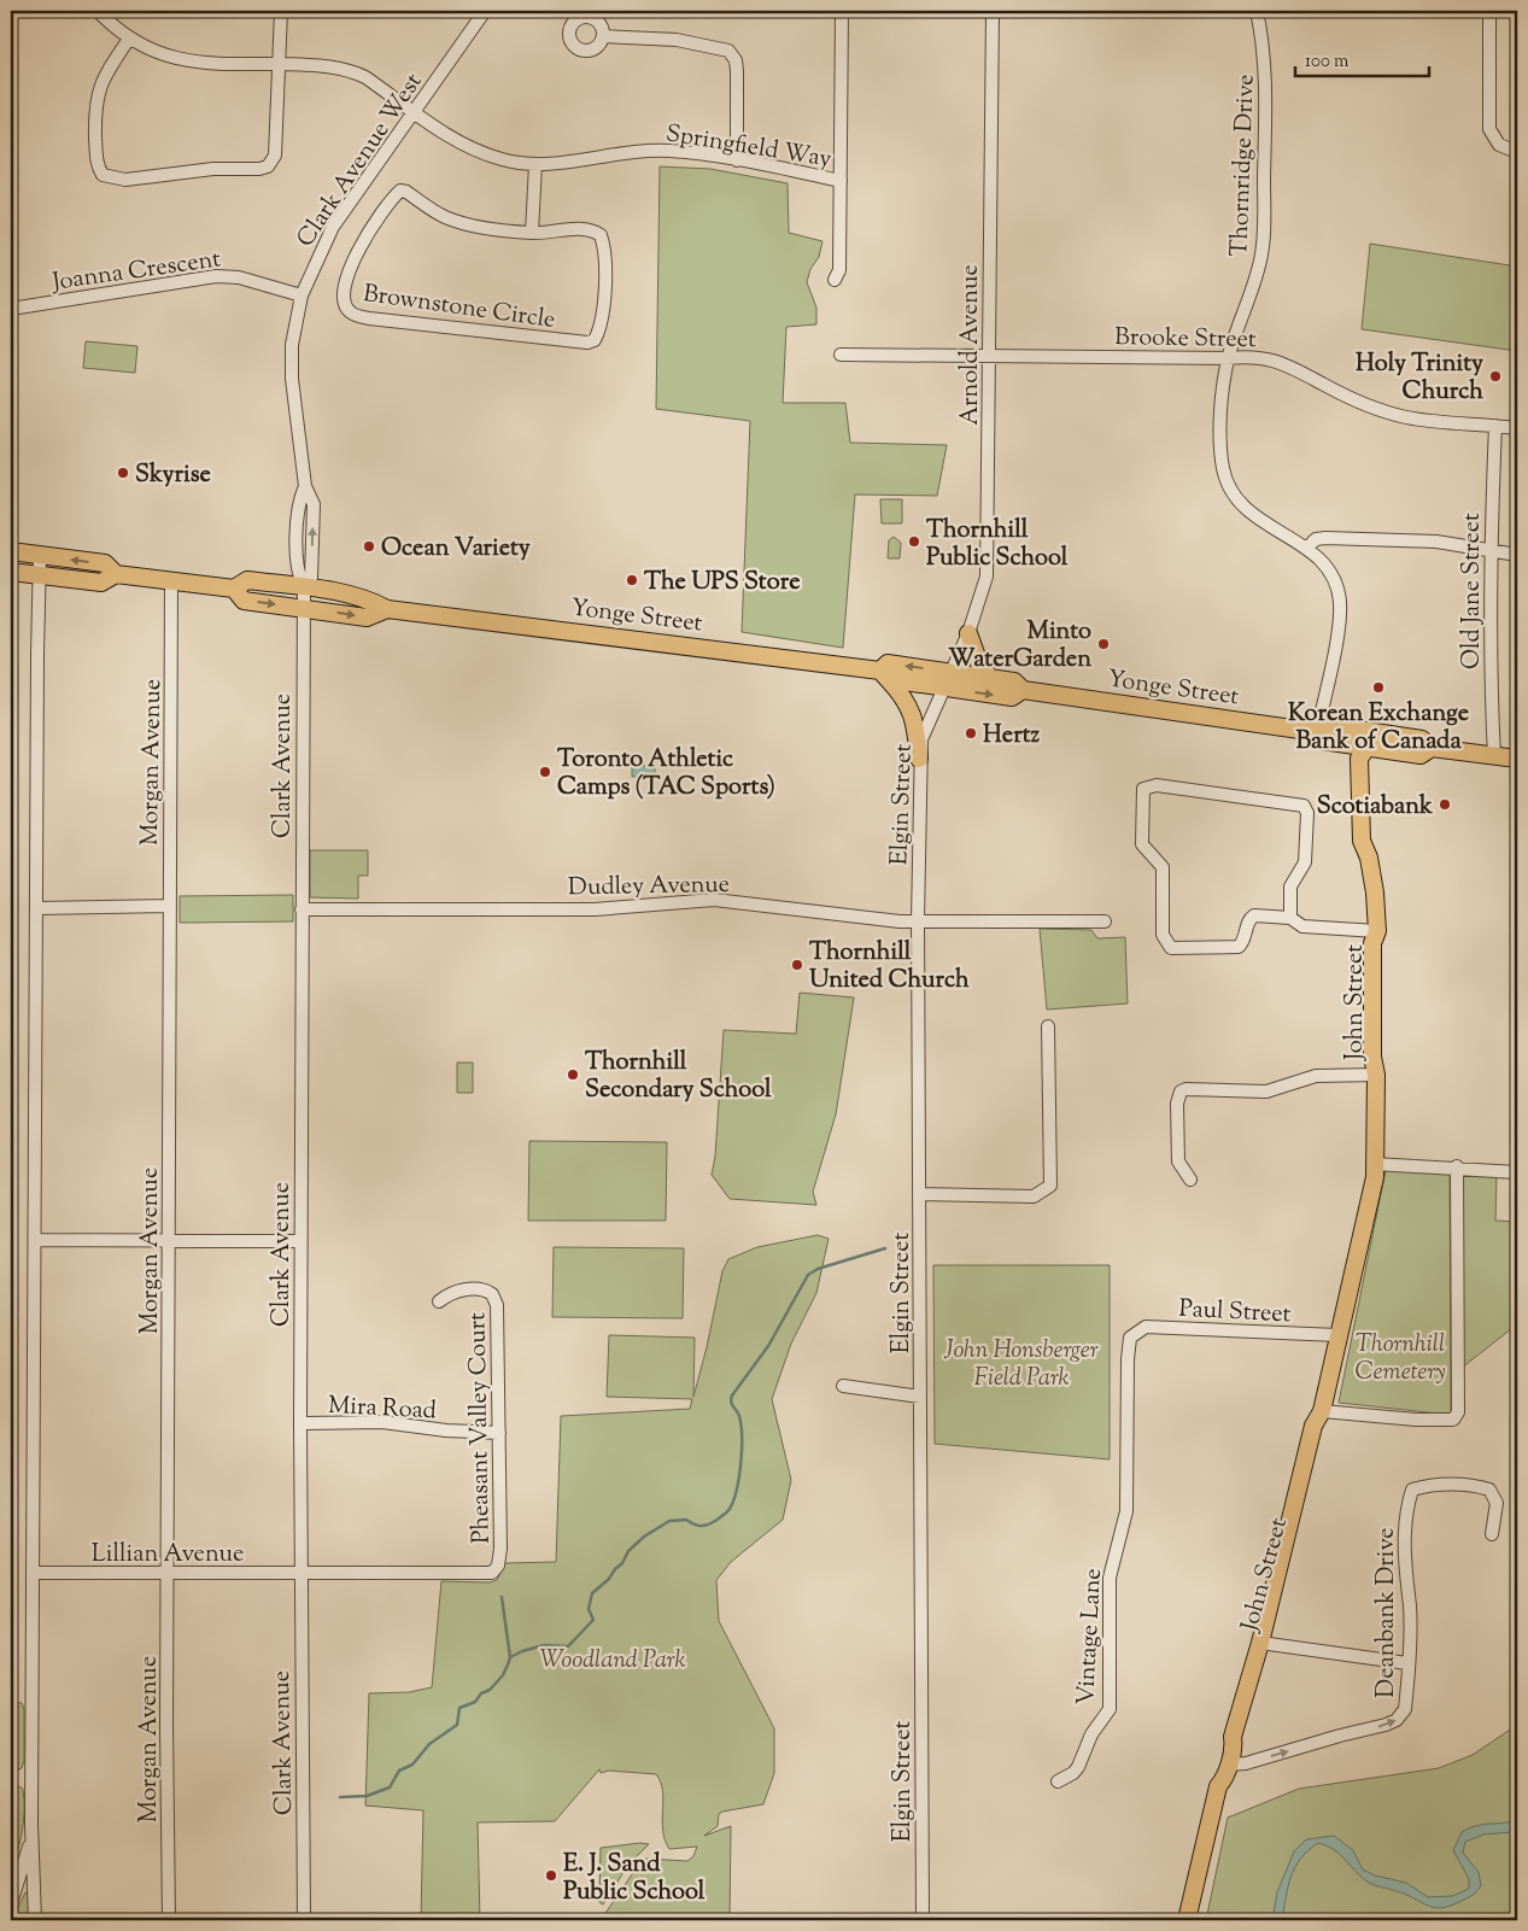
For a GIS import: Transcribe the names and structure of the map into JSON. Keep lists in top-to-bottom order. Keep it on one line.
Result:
{"streets":{"main road":["Yonge Street","John Street"],"street":["Springfield Way","Clark Avenue West","Thornridge Drive","Joanna Crescent","Brownstone Circle","Brooke Street","Arnold Avenue","Old Jane Street","Morgan Avenue","Clark Avenue","Elgin Street","Dudley Avenue","Paul Street","Mira Road","Pheasant Valley Court","Lillian Avenue","Deanbank Drive","Vintage Lane"]},"crossings":[["Springfield Way","Clark Avenue West"],["Clark Avenue West","Joanna Crescent"],["Clark Avenue West","Yonge Street"],["Clark Avenue West","Clark Avenue"],["Thornridge Drive","Brooke Street"],["Thornridge Drive","Yonge Street"],["Brooke Street","Arnold Avenue"],["Brooke Street","Old Jane Street"],["Arnold Avenue","Yonge Street"],["Arnold Avenue","Elgin Street"],["Old Jane Street","Yonge Street"],["Yonge Street","Morgan Avenue"],["Yonge Street","Clark Avenue"],["Yonge Street","Elgin Street"],["Yonge Street","John Street"],["Morgan Avenue","Lillian Avenue"],["Clark Avenue","Dudley Avenue"],["Clark Avenue","Mira Road"],["Clark Avenue","Pheasant Valley Court"],["Clark Avenue","Lillian Avenue"],["Elgin Street","Dudley Avenue"],["John Street","Paul Street"],["John Street","Deanbank Drive"],["Paul Street","Vintage Lane"],["Mira Road","Pheasant Valley Court"],["Pheasant Valley Court","Lillian Avenue"]],"one_way":["Deanbank Drive"],"parks":["Thornhill Cemetery","John Honsberger Field Park","Woodland Park"],"places":["Holy Trinity Church","Skyrise","Thornhill Public School","Ocean Variety","The UPS Store","Minto WaterGarden","Korean Exchange Bank of Canada","Hertz","Toronto Athletic Camps (TAC Sports)","Scotiabank","Thornhill United Church","Thornhill Secondary School","E. J. Sand Public School"],"scale_bar":"100 m"}
